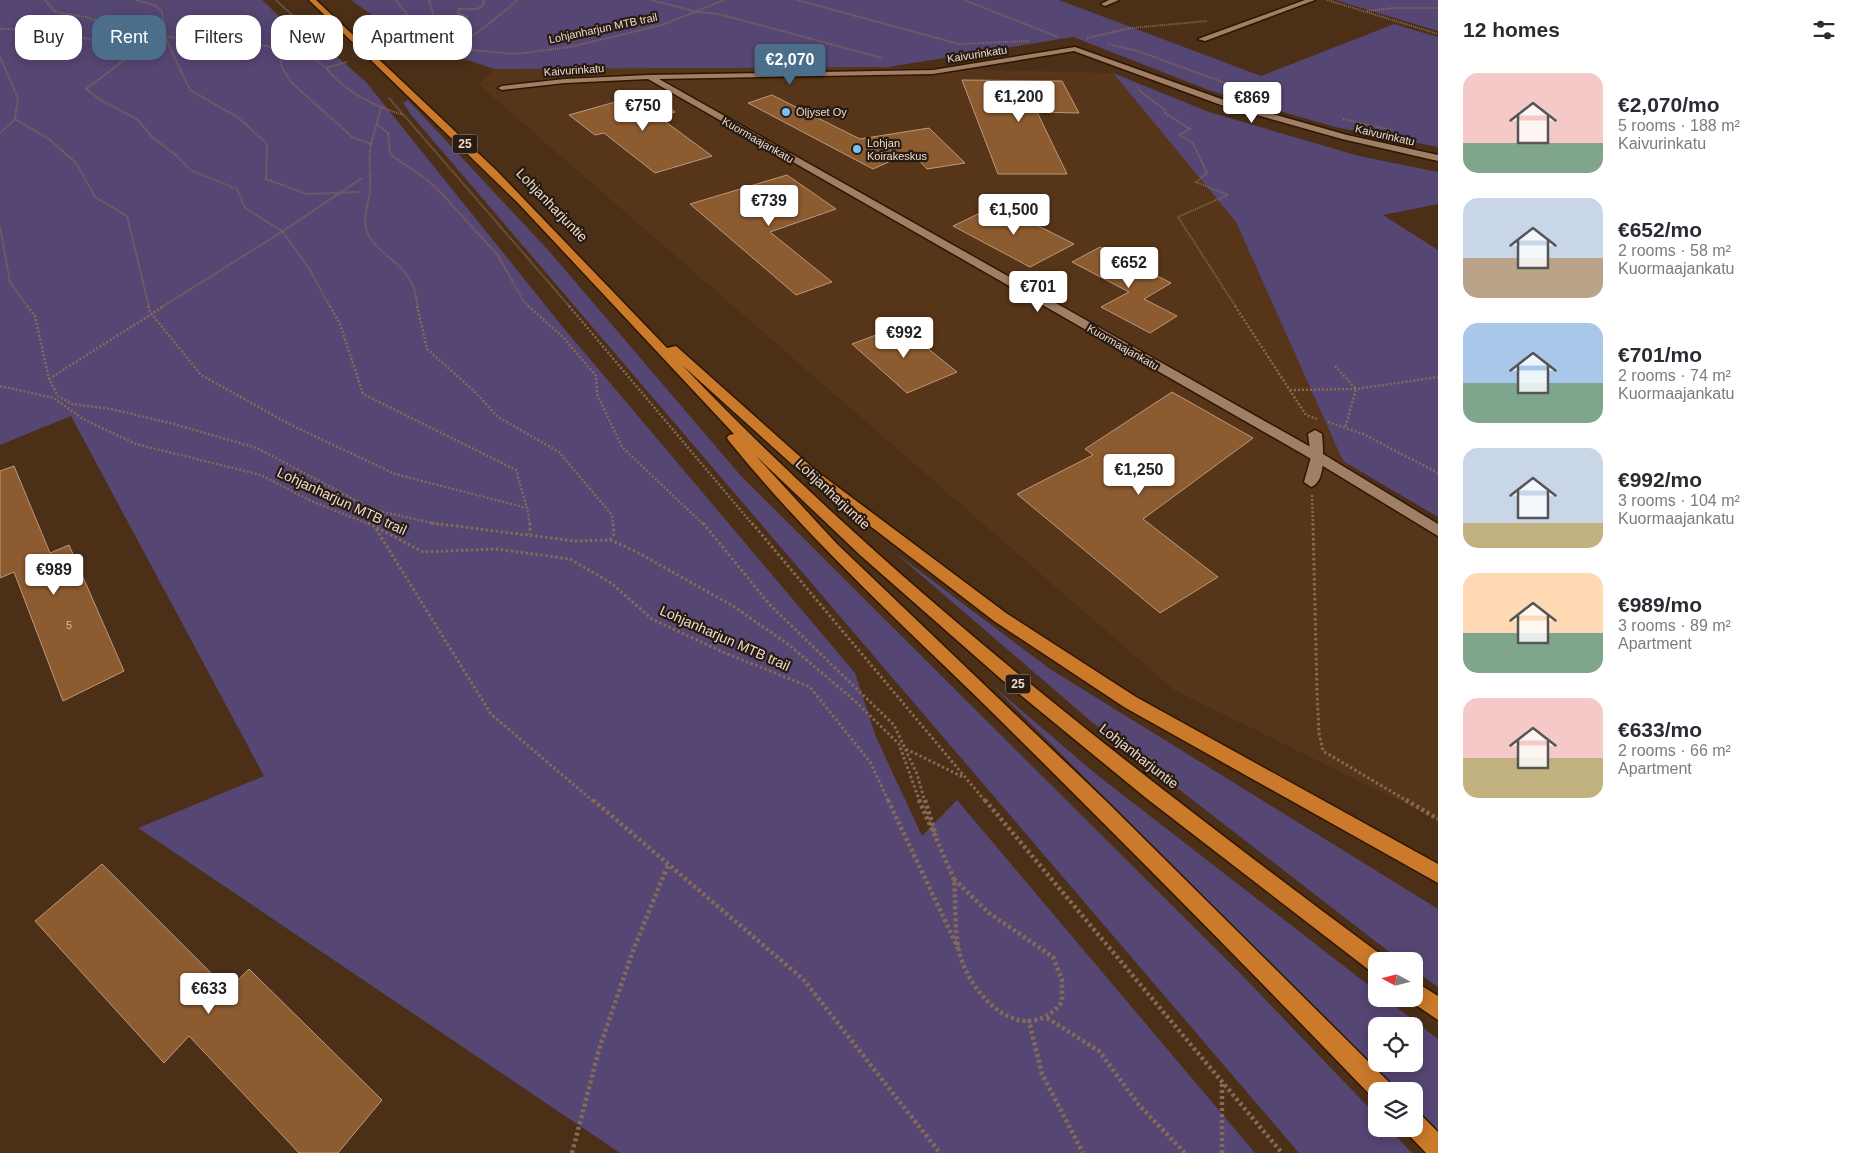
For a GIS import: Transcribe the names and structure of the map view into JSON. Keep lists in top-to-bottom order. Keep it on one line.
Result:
{"streets":{"highway":["25","Lohjanharjuntie"],"street":["Kaivurinkatu","Kuormaajankatu"],"path":["Lohjanharjun MTB trail"]},"crossings":[["Kaivurinkatu","Kuormaajankatu"]],"places":["Öljyset Oy","Lohjan Koirakeskus"],"house_numbers":["5"],"north":"left","page":{"heading":"12 homes","chip":["Buy","Rent","Filters","New","Apartment"],"price":["€2,070","€1,200","€869","€750","€739","€1,500","€652","€701","€992","€1,250","€989","€633"],"list":[{"name":"€2,070/mo","note":"5 rooms · 188 m² · Kaivurinkatu"},{"name":"€652/mo","note":"2 rooms · 58 m² · Kuormaajankatu"},{"name":"€701/mo","note":"2 rooms · 74 m² · Kuormaajankatu"},{"name":"€992/mo","note":"3 rooms · 104 m² · Kuormaajankatu"},{"name":"€989/mo","note":"3 rooms · 89 m² · Apartment"},{"name":"€633/mo","note":"2 rooms · 66 m² · Apartment"}]}}
